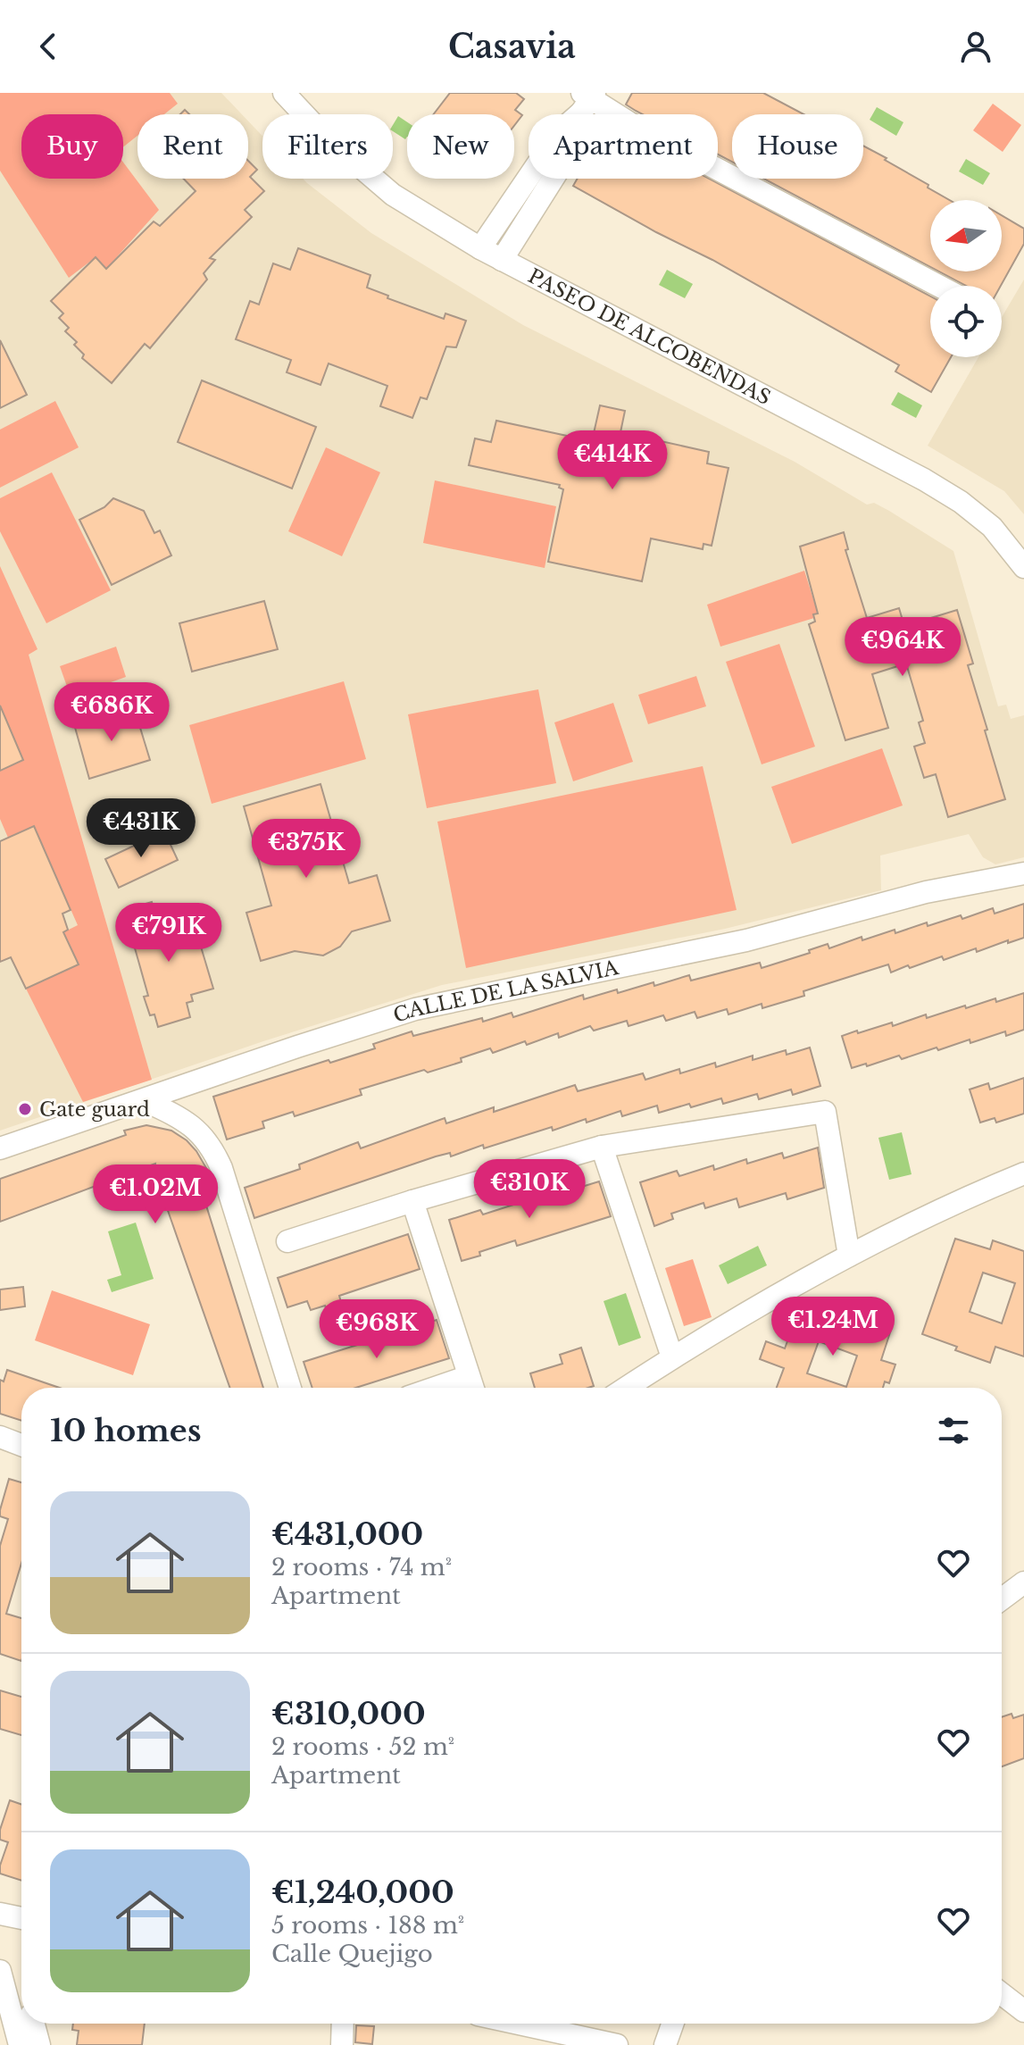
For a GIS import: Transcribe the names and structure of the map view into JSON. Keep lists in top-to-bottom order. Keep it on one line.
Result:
{"streets":{"street":["PASEO DE ALCOBENDAS","CALLE DE LA SALVIA"]},"places":["Gate guard"],"north":"left","page":{"header":"Casavia","chip":["Buy","Rent","Filters","New","Apartment","House"],"price":["€414K","€964K","€686K","€431K","€375K","€791K","€310K","€1.02M","€1.24M","€968K"],"heading":"10 homes","list":[{"name":"€431,000","note":"2 rooms · 74 m² · Apartment"},{"name":"€310,000","note":"2 rooms · 52 m² · Apartment"},{"name":"€1,240,000","note":"5 rooms · 188 m² · Calle Quejigo"}]}}
